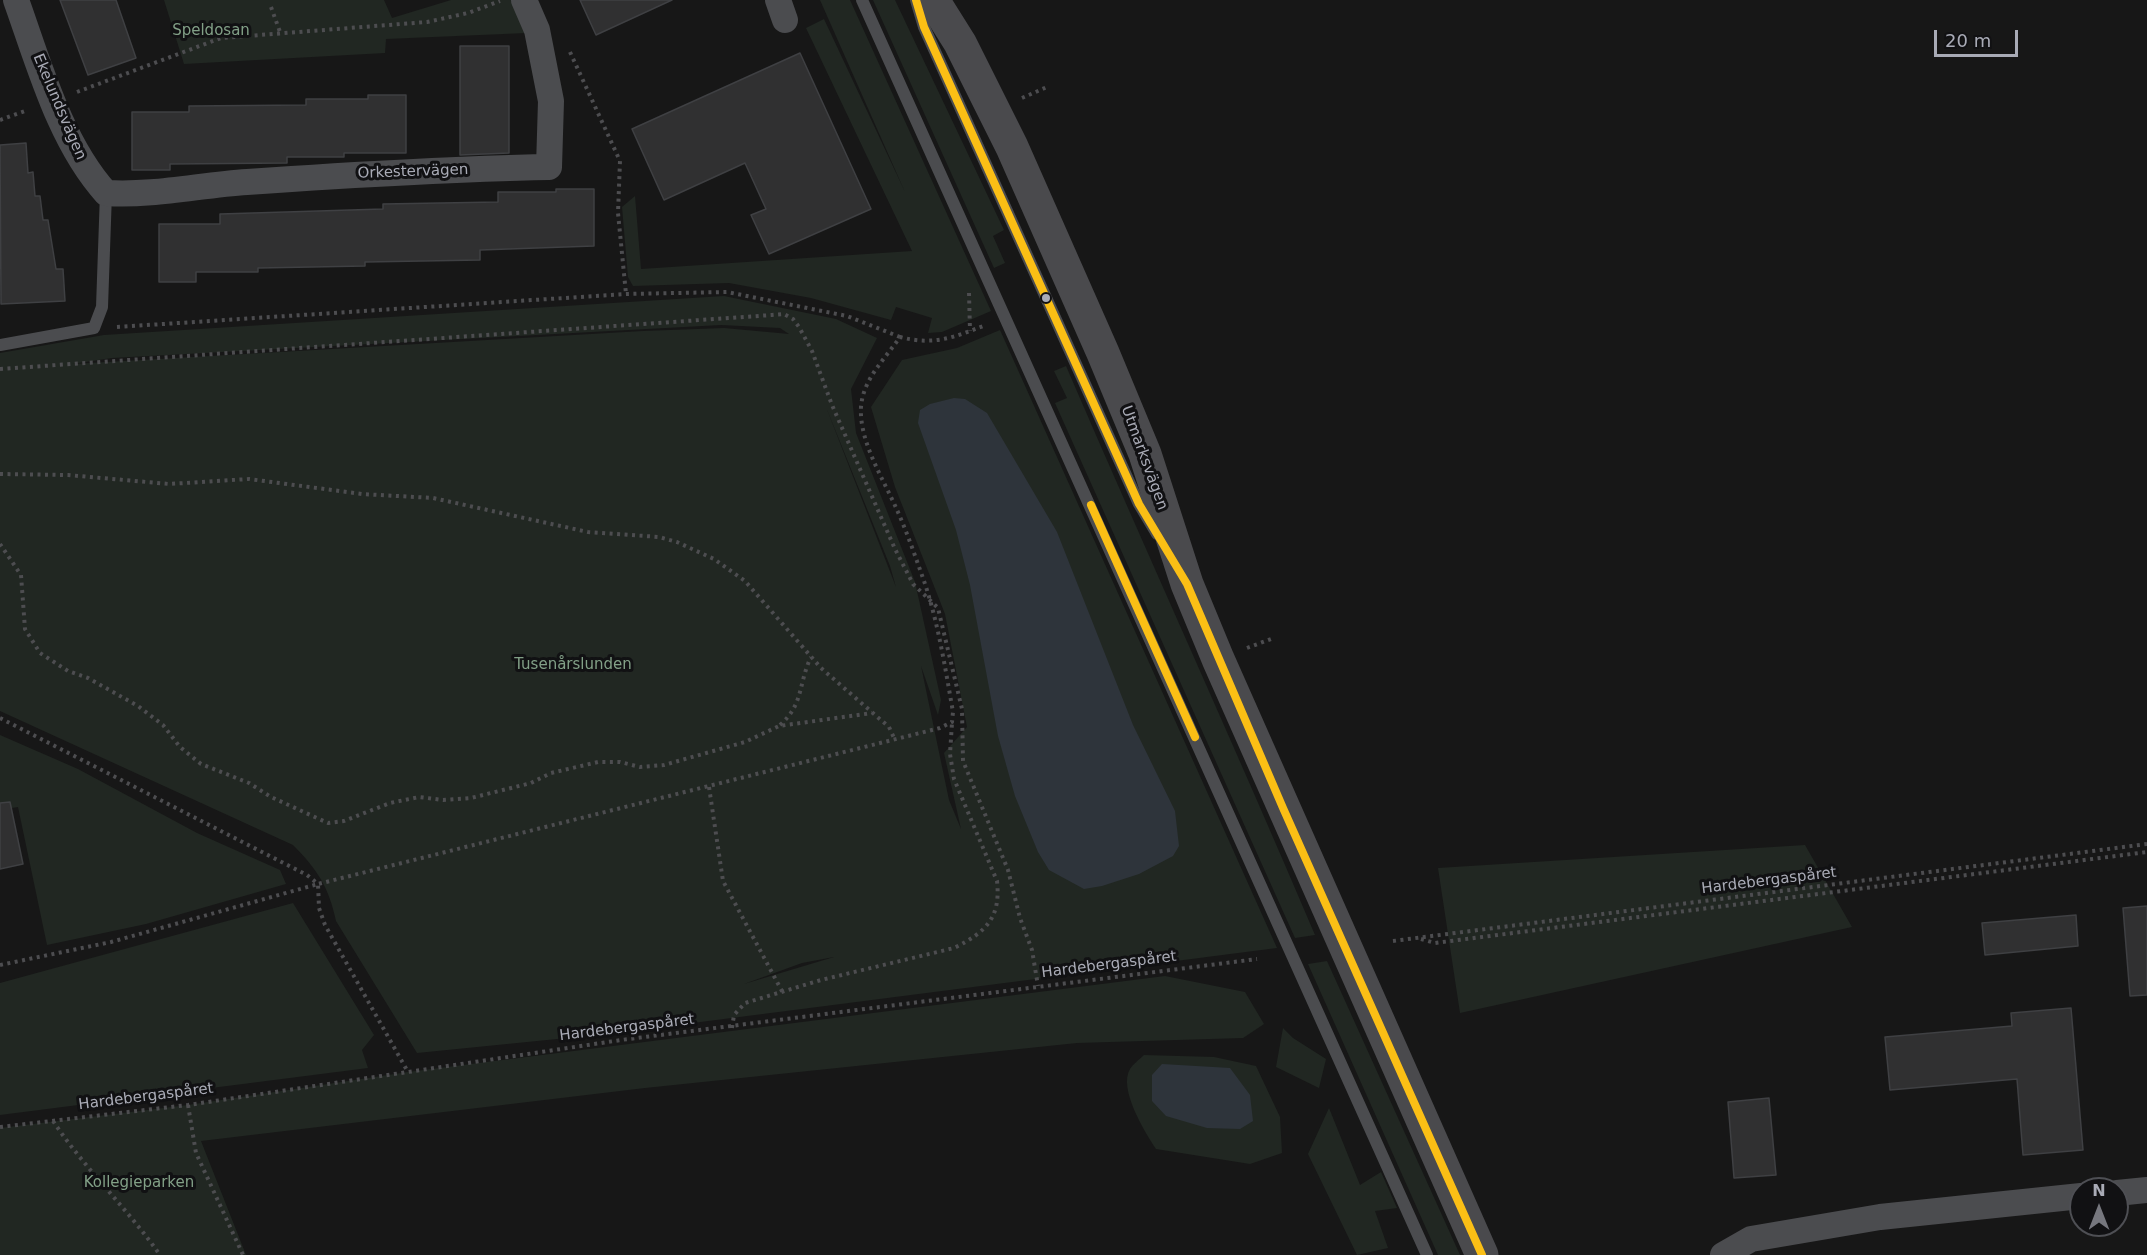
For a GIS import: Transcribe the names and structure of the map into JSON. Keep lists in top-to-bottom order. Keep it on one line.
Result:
{"streets":{"main road":["Utmarksvägen"],"street":["Ekelundsvägen","Orkestervägen"],"path":["Hardebergaspåret"]},"crossings":[["Ekelundsvägen","Orkestervägen"]],"parks":["Speldosan","Tusenårslunden","Kollegieparken"],"scale_bar":"20 m","north":"top"}
